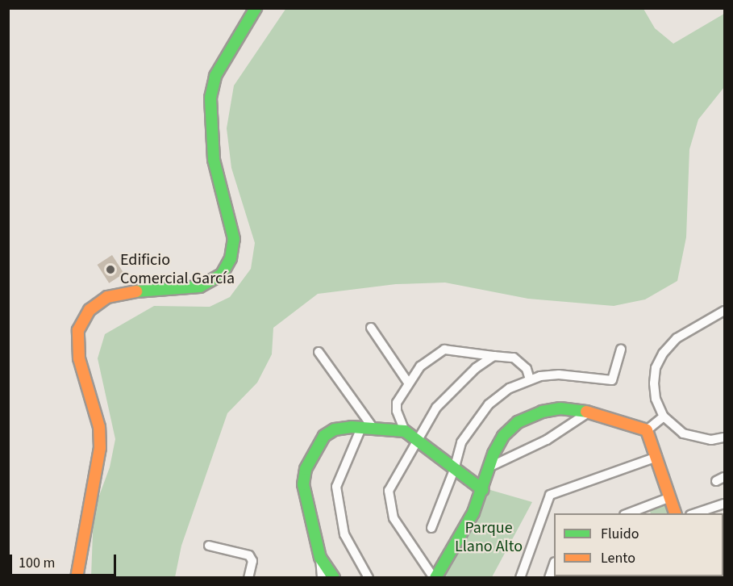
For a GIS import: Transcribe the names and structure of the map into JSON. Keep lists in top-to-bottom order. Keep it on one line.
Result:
{"parks":["Parque Llano Alto"],"places":["Edificio Comercial García"],"legend":["Fluido","Lento"],"scale_bar":"100 m"}
